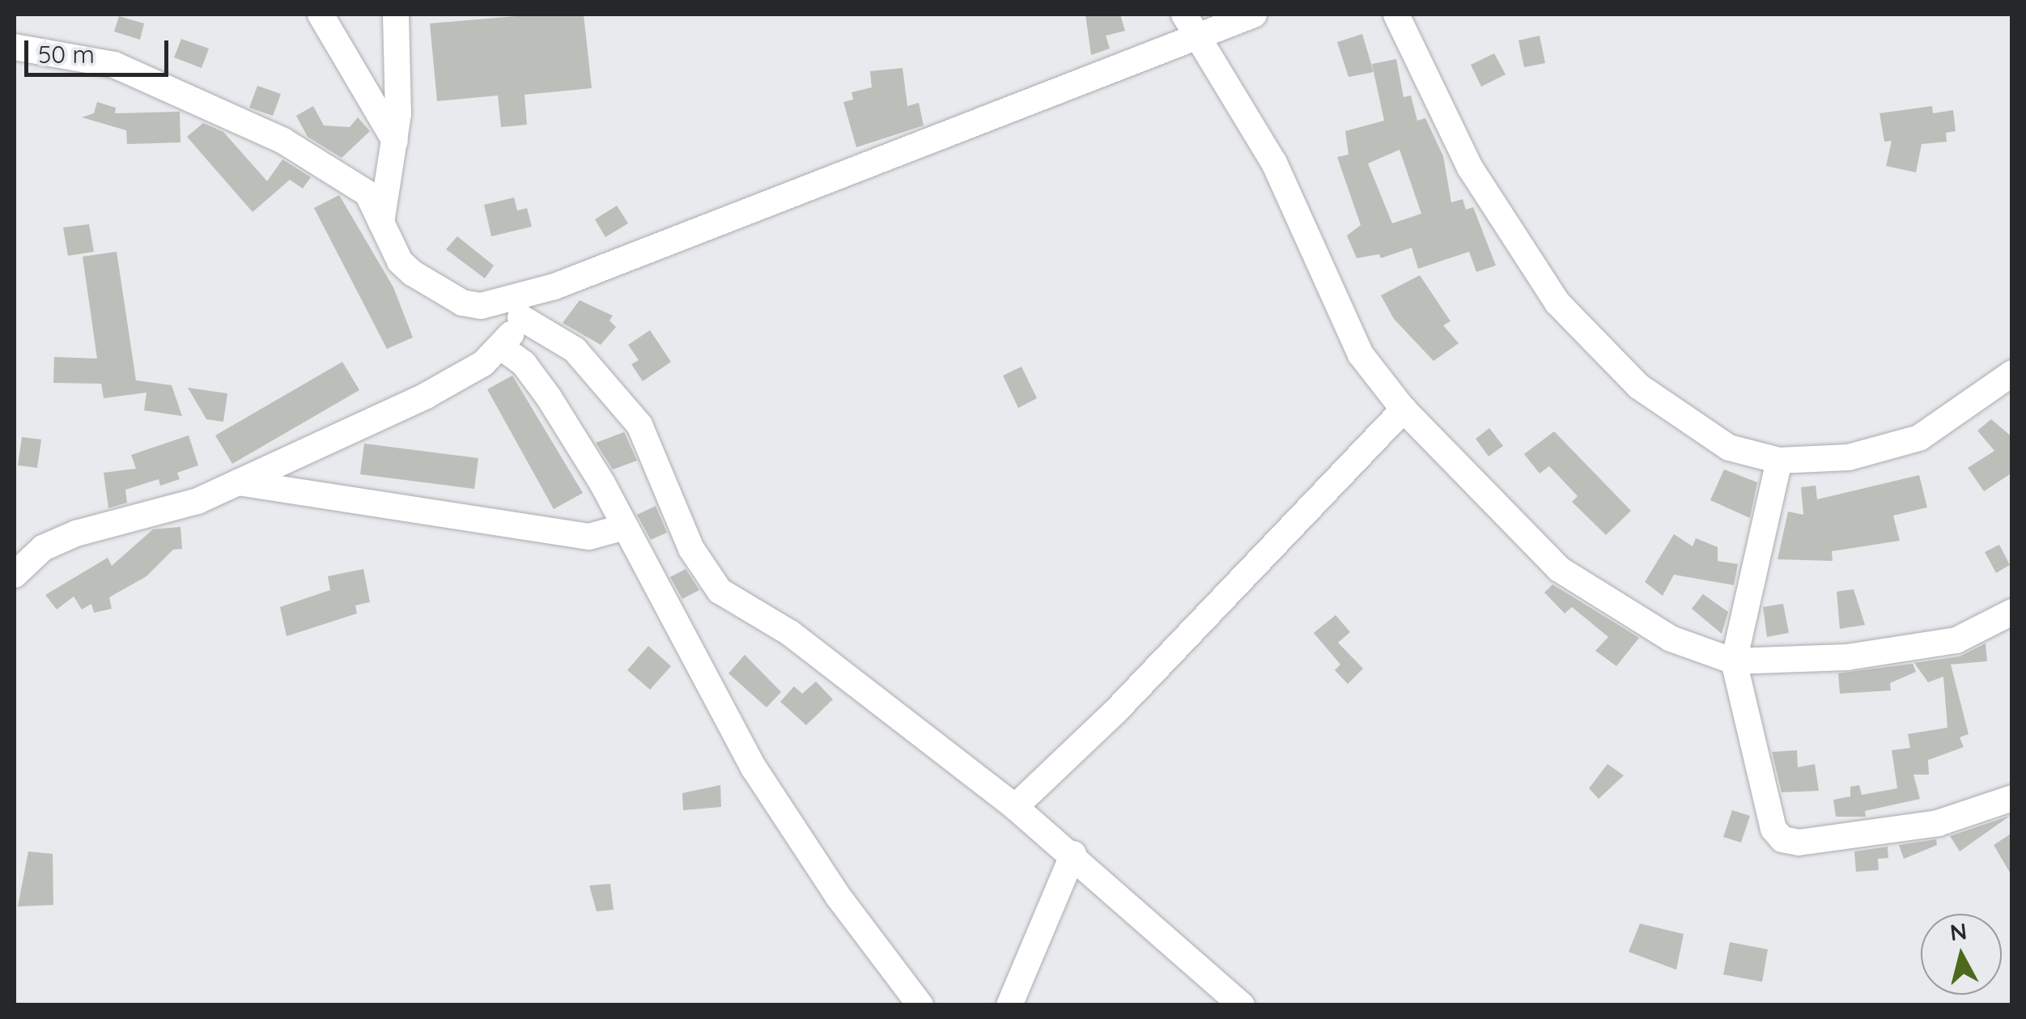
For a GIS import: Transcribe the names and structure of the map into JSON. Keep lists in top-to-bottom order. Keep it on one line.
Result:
{"scale_bar":"50 m","north":"top"}
